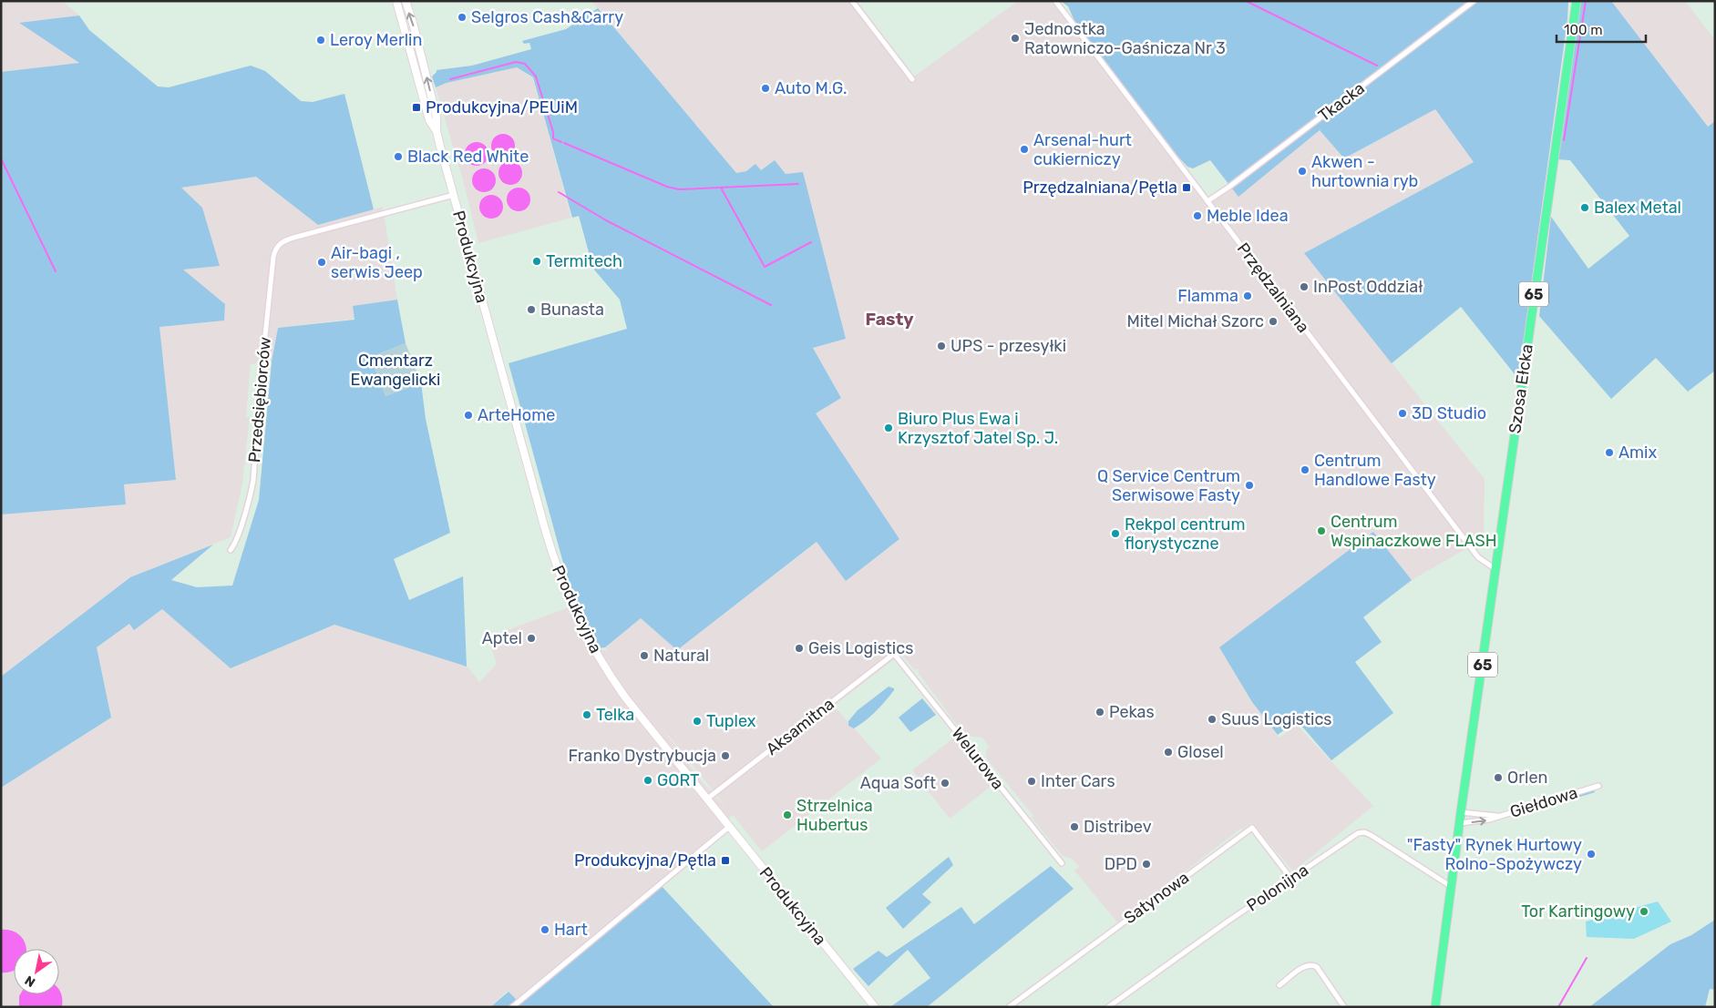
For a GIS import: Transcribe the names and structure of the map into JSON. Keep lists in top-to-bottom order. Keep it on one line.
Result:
{"streets":{"main road":["65","Szosa Ełcka"],"street":["Tkacka","Produkcyjna","Przędzalniana","Przedsiębiorców","Aksamitna","Welurowa","Giełdowa","Polonijna","Satynowa"]},"crossings":[["Tkacka","Przędzalniana"],["Produkcyjna","Przedsiębiorców"],["Produkcyjna","Aksamitna"],["Przędzalniana","Szosa Ełcka"],["65","Szosa Ełcka"],["65","Giełdowa"],["65","Polonijna"],["Szosa Ełcka","Giełdowa"],["Aksamitna","Welurowa"],["Polonijna","Satynowa"]],"districts":["Fasty"],"parks":["Cmentarz Ewangelicki"],"places":{"other":["Selgros Cash&Carry","Jednostka Ratowniczo-Gaśnicza Nr 3","Leroy Merlin","Auto M.G.","Arsenal-hurt cukierniczy","Black Red White","Akwen - hurtownia ryb","Balex Metal","Meble Idea","Termitech","Air-bagi , serwis Jeep","InPost Oddział","Flamma","Bunasta","Mitel Michał Szorc","UPS - przesyłki","3D Studio","ArteHome","Biuro Plus Ewa i Krzysztof Jatel Sp. J.","Amix","Centrum Handlowe Fasty","Q Service Centrum Serwisowe Fasty","Centrum Wspinaczkowe FLASH","Rekpol centrum florystyczne","Aptel","Geis Logistics","Natural","Pekas","Telka","Suus Logistics","Tuplex","Glosel","Franko Dystrybucja","Orlen","GORT","Inter Cars","Aqua Soft","Strzelnica Hubertus","Distribev","\"Fasty\" Rynek Hurtowy Rolno-Spożywczy","DPD","Tor Kartingowy","Hart"],"transit":["Produkcyjna/PEUiM","Przędzalniana/Pętla","Produkcyjna/Pętla"]},"scale_bar":"100 m","north":"bottom left"}
